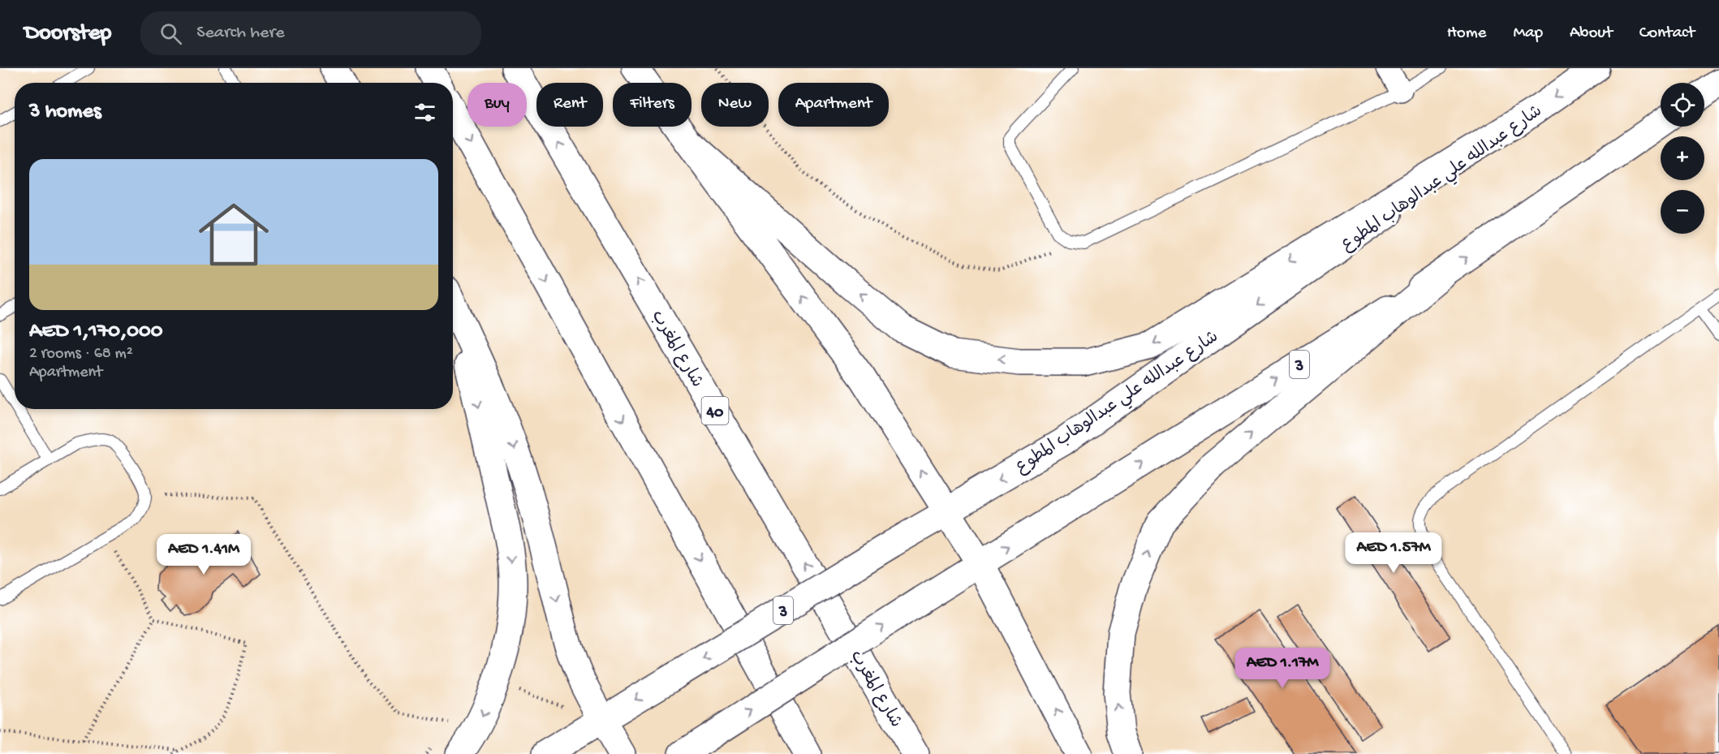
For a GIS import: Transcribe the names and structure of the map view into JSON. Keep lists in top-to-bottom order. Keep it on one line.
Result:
{"streets":{"main road":["شارع عبدالله علي عبدالوهاب المطوع","شارع المغرب","3","40"]},"page":{"header":"Doorstep","search":"Search here","nav":["Home","Map","About","Contact"],"map_buttons":["+","−"],"chip":["Buy","Rent","Filters","New","Apartment"],"heading":"3 homes","list":[{"name":"AED 1,170,000","note":"2 rooms · 68 m² · Apartment"}],"price":["AED 1.57M","AED 1.41M","AED 1.17M"]}}
